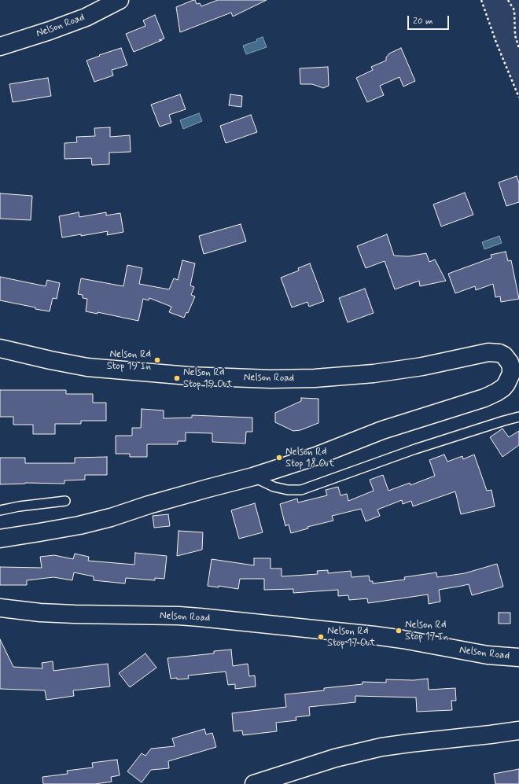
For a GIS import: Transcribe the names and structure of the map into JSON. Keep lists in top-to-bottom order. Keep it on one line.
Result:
{"streets":{"street":["Nelson Road"]},"places":["Nelson Rd Stop 19 In","Nelson Rd Stop 19 Out","Nelson Rd Stop 18 Out","Nelson Rd Stop 17 In","Nelson Rd Stop 17 Out"],"scale_bar":"20 m"}
